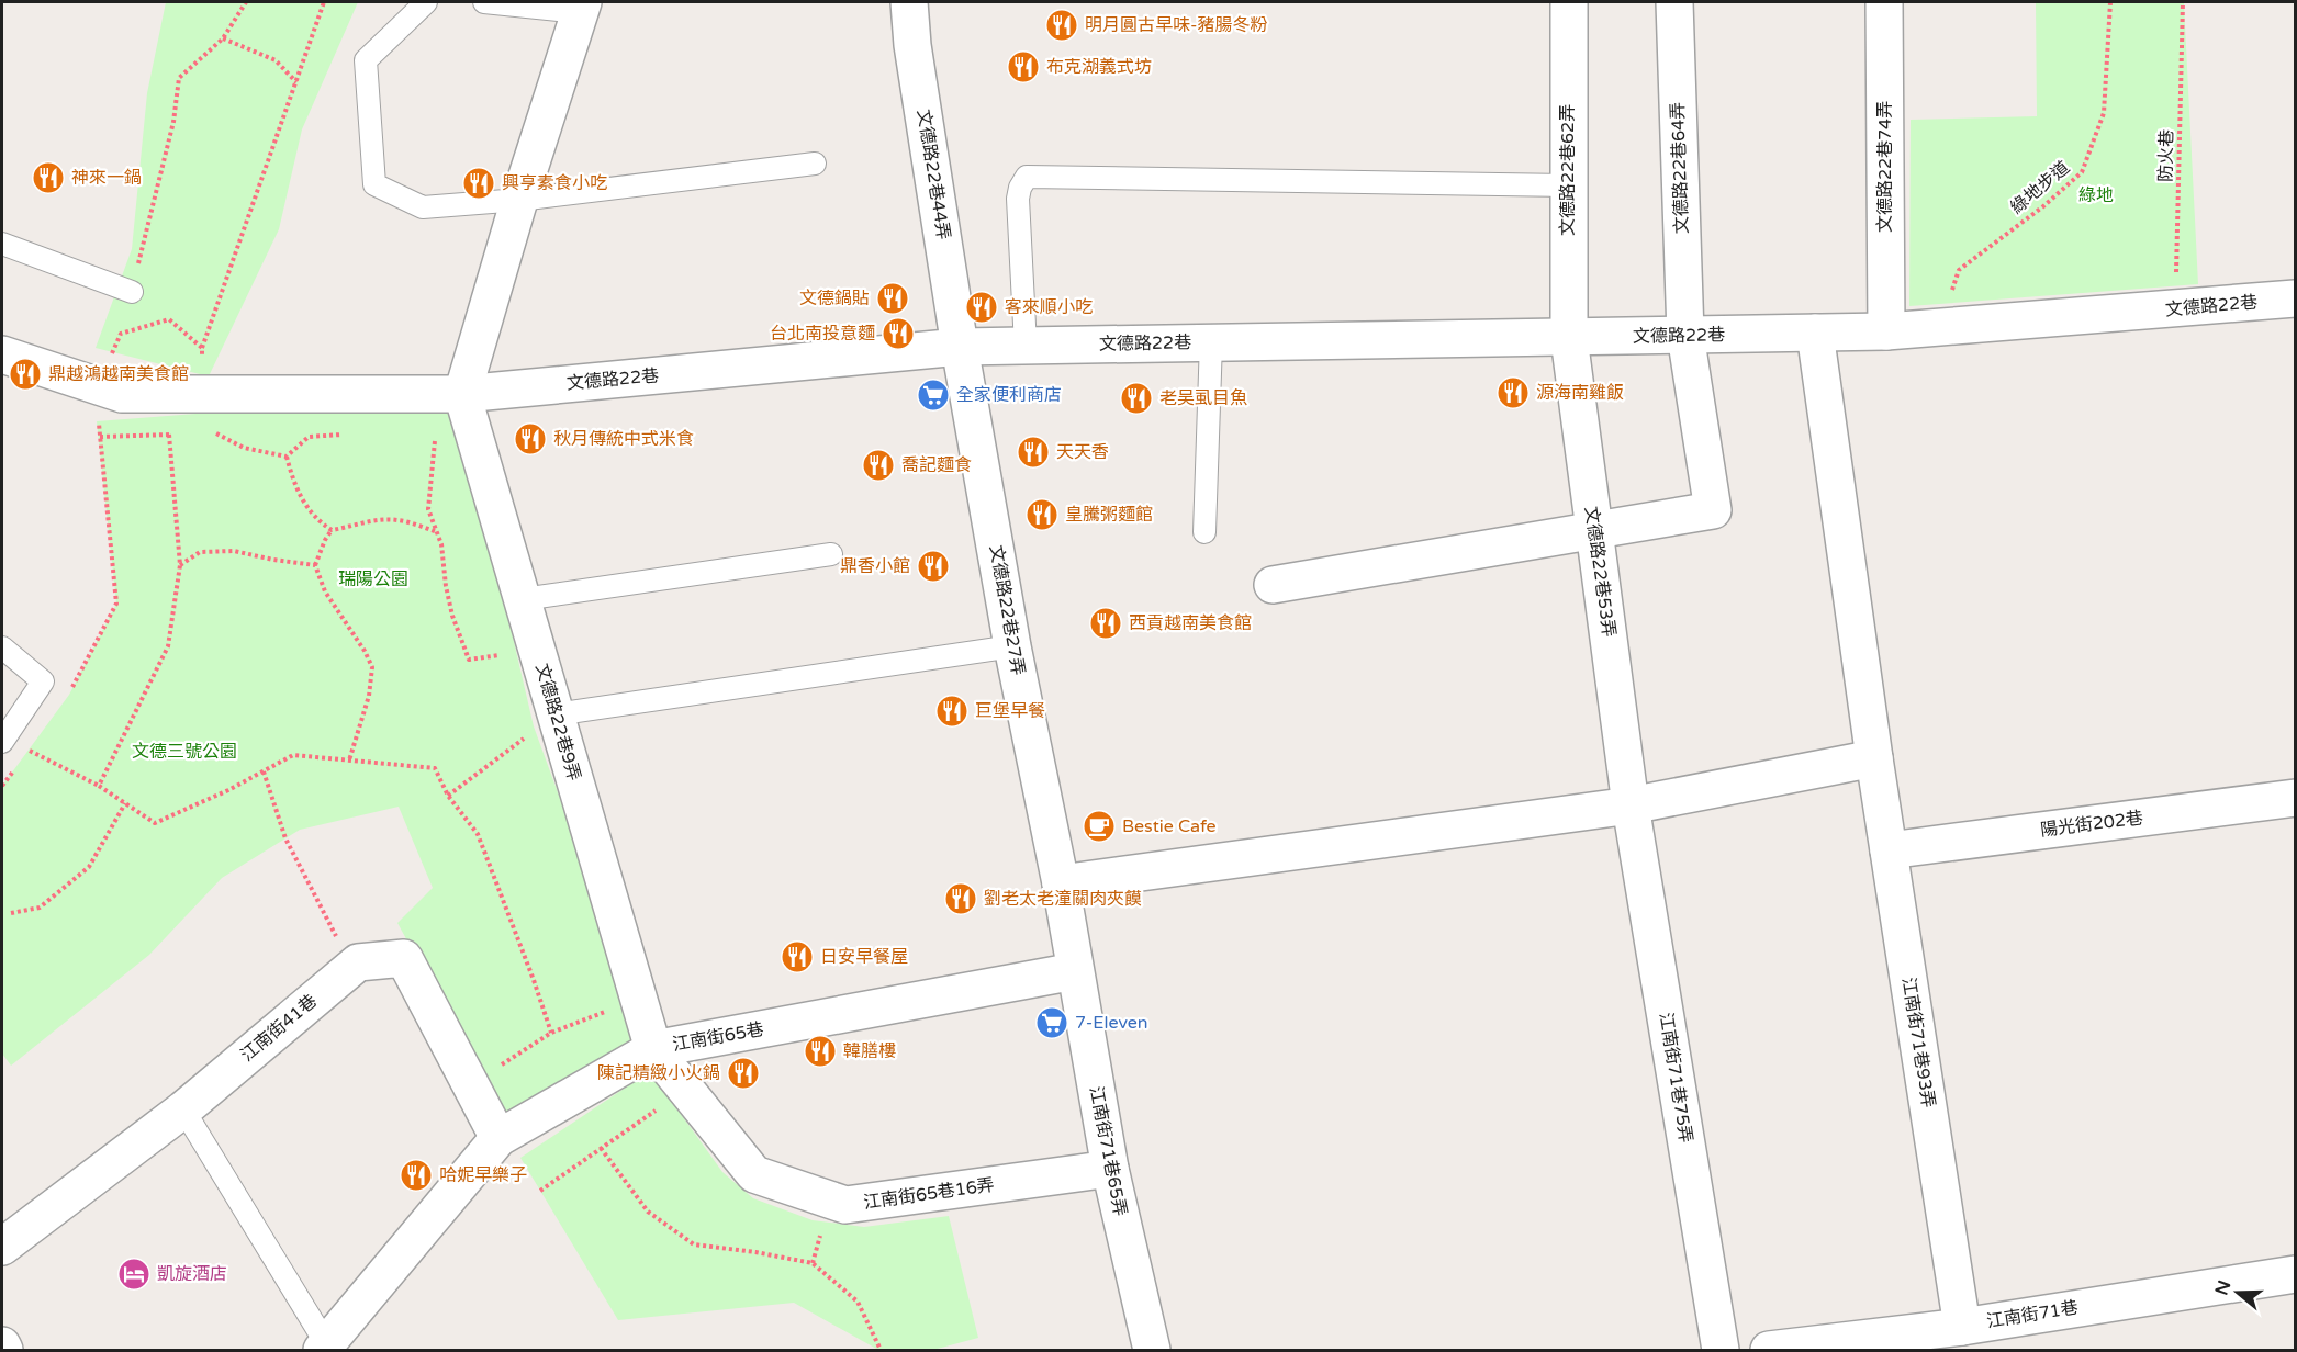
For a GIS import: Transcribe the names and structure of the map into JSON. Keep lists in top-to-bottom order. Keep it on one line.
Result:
{"streets":{"street":["文德路22巷74弄","文德路22巷64弄","文德路22巷62弄","文德路22巷44弄","文德路22巷","文德路22巷53弄","文德路22巷27弄","文德路22巷9弄","陽光街202巷","江南街41巷","江南街65巷","江南街71巷93弄","江南街71巷75弄","江南街71巷65弄","江南街65巷16弄","江南街71巷"],"path":["防火巷","綠地步道"]},"crossings":[["防火巷","文德路22巷"],["文德路22巷74弄","文德路22巷"],["文德路22巷64弄","文德路22巷"],["文德路22巷64弄","文德路22巷53弄"],["文德路22巷62弄","文德路22巷"],["文德路22巷62弄","文德路22巷53弄"],["文德路22巷44弄","文德路22巷"],["文德路22巷44弄","文德路22巷27弄"],["綠地步道","文德路22巷"],["文德路22巷","文德路22巷53弄"],["文德路22巷","文德路22巷27弄"],["文德路22巷","文德路22巷9弄"],["文德路22巷","江南街71巷93弄"],["文德路22巷53弄","江南街71巷75弄"],["文德路22巷27弄","江南街65巷"],["文德路22巷27弄","江南街71巷65弄"],["文德路22巷9弄","江南街65巷"],["文德路22巷9弄","江南街65巷16弄"],["陽光街202巷","江南街71巷93弄"],["江南街41巷","江南街65巷"],["江南街65巷","江南街71巷65弄"],["江南街65巷","江南街65巷16弄"],["江南街71巷93弄","江南街71巷"],["江南街71巷65弄","江南街65巷16弄"]],"parks":["綠地","瑞陽公園","文德三號公園"],"places":{"restaurant":["明月圓古早味-豬腸冬粉","布克湖義式坊","神來一鍋","興亨素食小吃","文德鍋貼","客來順小吃","台北南投意麵","鼎越鴻越南美食館","源海南雞飯","老吴虱目魚","秋月傳統中式米食","天天香","喬記麵食","皇騰粥麵館","鼎香小館","西貢越南美食館","巨堡早餐","劉老太老潼關肉夾饃","日安早餐屋","韓膳樓","陳記精緻小火鍋","哈妮早樂子"],"supermarket":["全家便利商店","7-Eleven"],"cafe":["Bestie Cafe"],"hotel":["凱旋酒店"]},"north":"left"}
